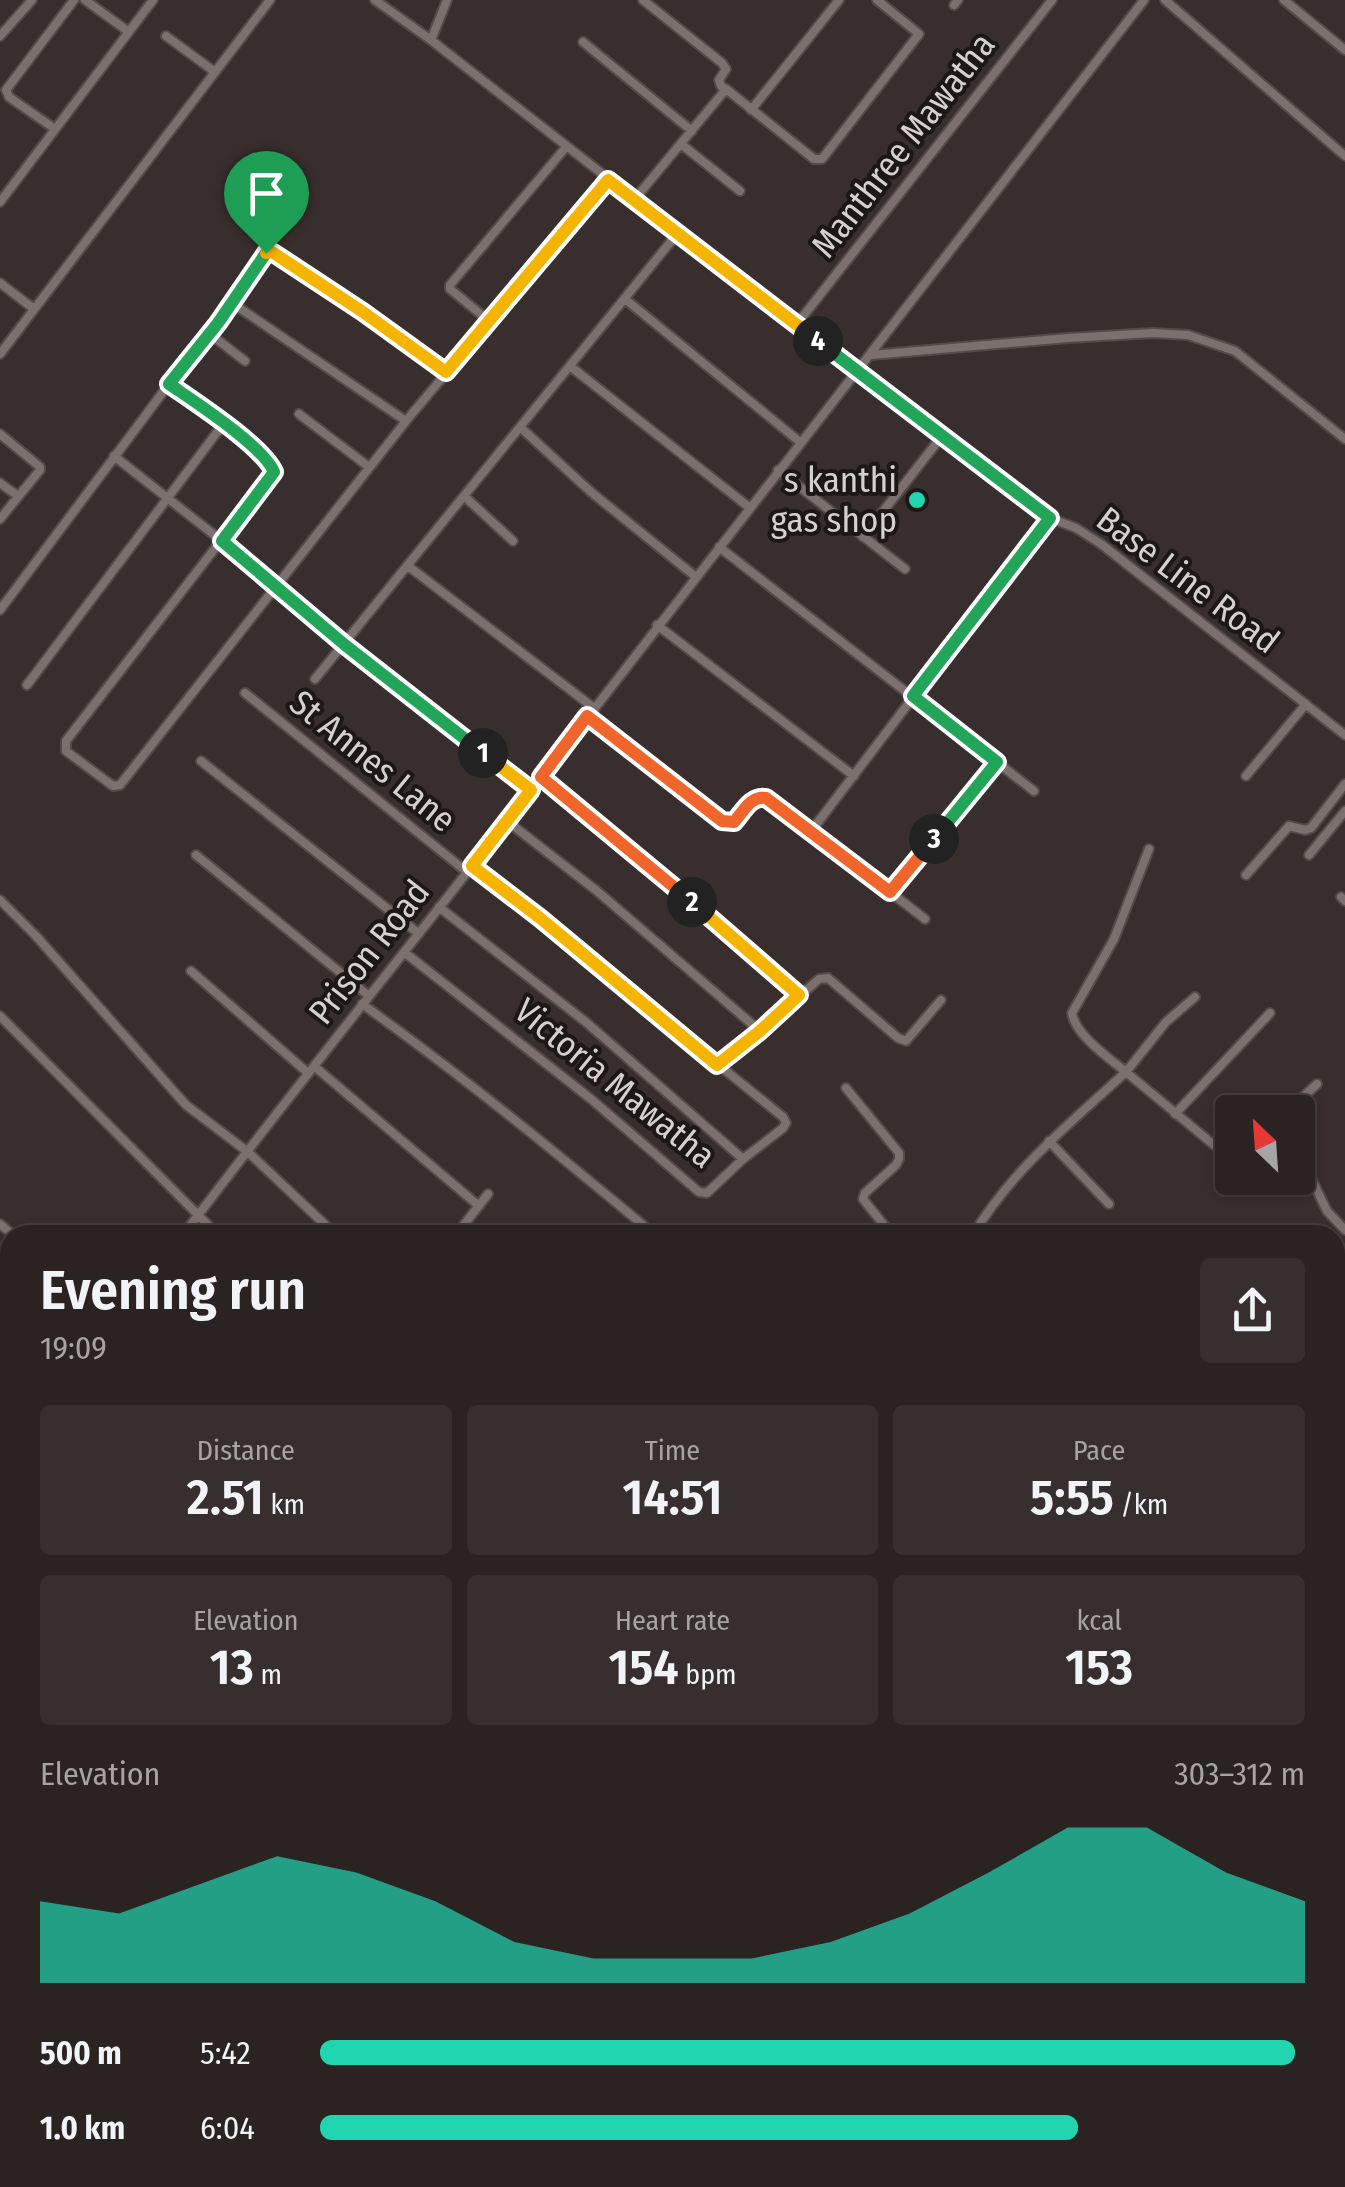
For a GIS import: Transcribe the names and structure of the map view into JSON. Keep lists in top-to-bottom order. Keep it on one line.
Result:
{"streets":{"street":["Manthree Mawatha","Base Line Road","St Annes Lane","Prison Road","Victoria Mawatha"]},"crossings":[["Manthree Mawatha","Base Line Road"],["Base Line Road","Prison Road"],["St Annes Lane","Prison Road"],["St Annes Lane","Victoria Mawatha"],["Prison Road","Victoria Mawatha"]],"places":["s kanthi gas shop"],"north":"top left","page":{"pins":["4","1","3","2"],"heading":["Evening run","19:09"],"stats":[["Distance","2.51 km"],["Time","14:51"],["Pace","5:55 /km"],["Elevation","13 m"],["Heart rate","154 bpm"],["kcal","153"]],"chart":["Elevation","303–312 m"],"list":[{"name":"500 m","note":"5:42"},{"name":"1.0 km","note":"6:04"}]}}
